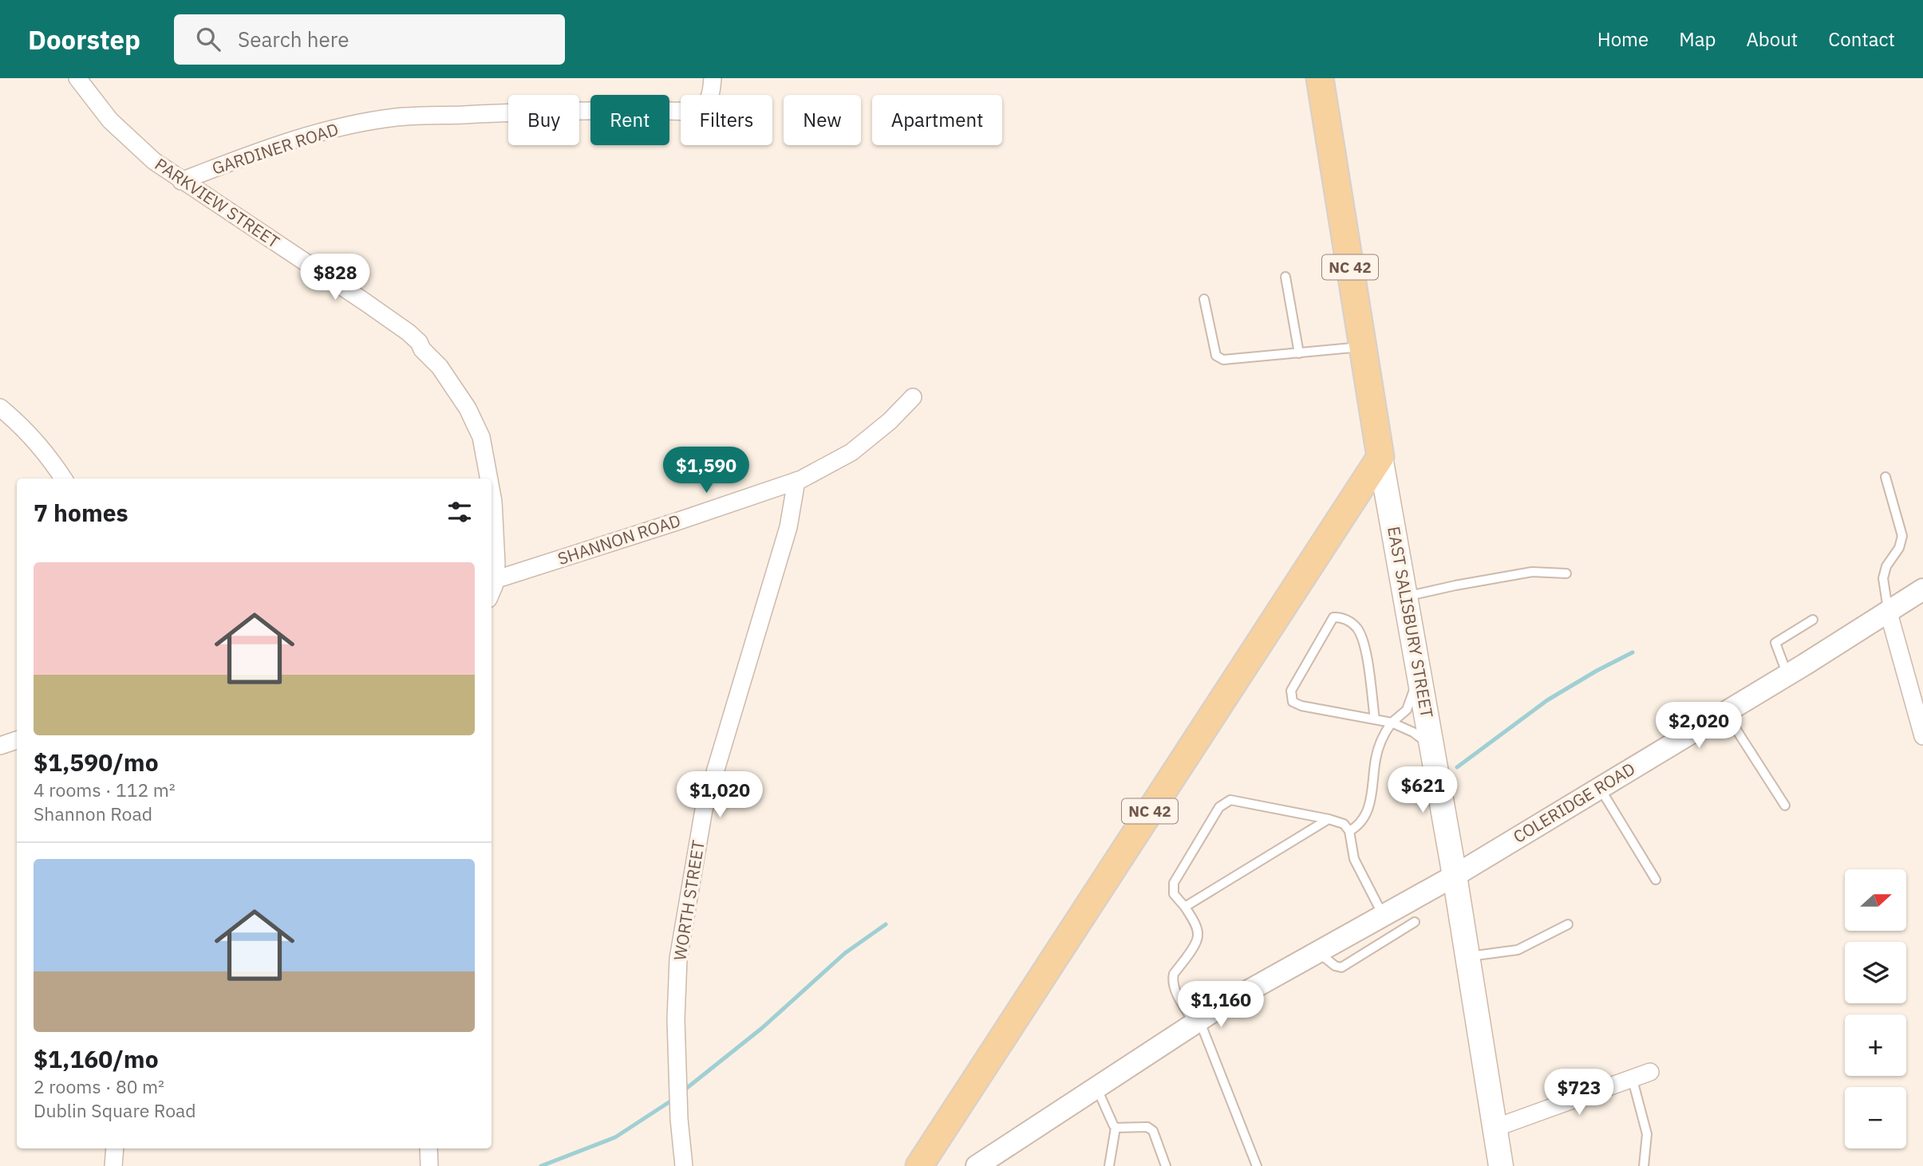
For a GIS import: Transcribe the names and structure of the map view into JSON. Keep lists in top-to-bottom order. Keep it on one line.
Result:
{"streets":{"main road":["NC 42","EAST SALISBURY STREET"],"street":["GARDINER ROAD","PARKVIEW STREET","SHANNON ROAD","COLERIDGE ROAD","WORTH STREET"]},"crossings":[["GARDINER ROAD","PARKVIEW STREET"],["PARKVIEW STREET","SHANNON ROAD"],["NC 42","EAST SALISBURY STREET"],["SHANNON ROAD","WORTH STREET"],["EAST SALISBURY STREET","COLERIDGE ROAD"]],"north":"right","page":{"header":"Doorstep","search":"Search here","nav":["Home","Map","About","Contact"],"chip":["Buy","Rent","Filters","New","Apartment"],"price":["$828","$1,590","$2,020","$621","$1,020","$1,160","$723"],"heading":"7 homes","list":[{"name":"$1,590/mo","note":"4 rooms · 112 m² · Shannon Road"},{"name":"$1,160/mo","note":"2 rooms · 80 m² · Dublin Square Road"}],"map_buttons":["+","−"]}}
